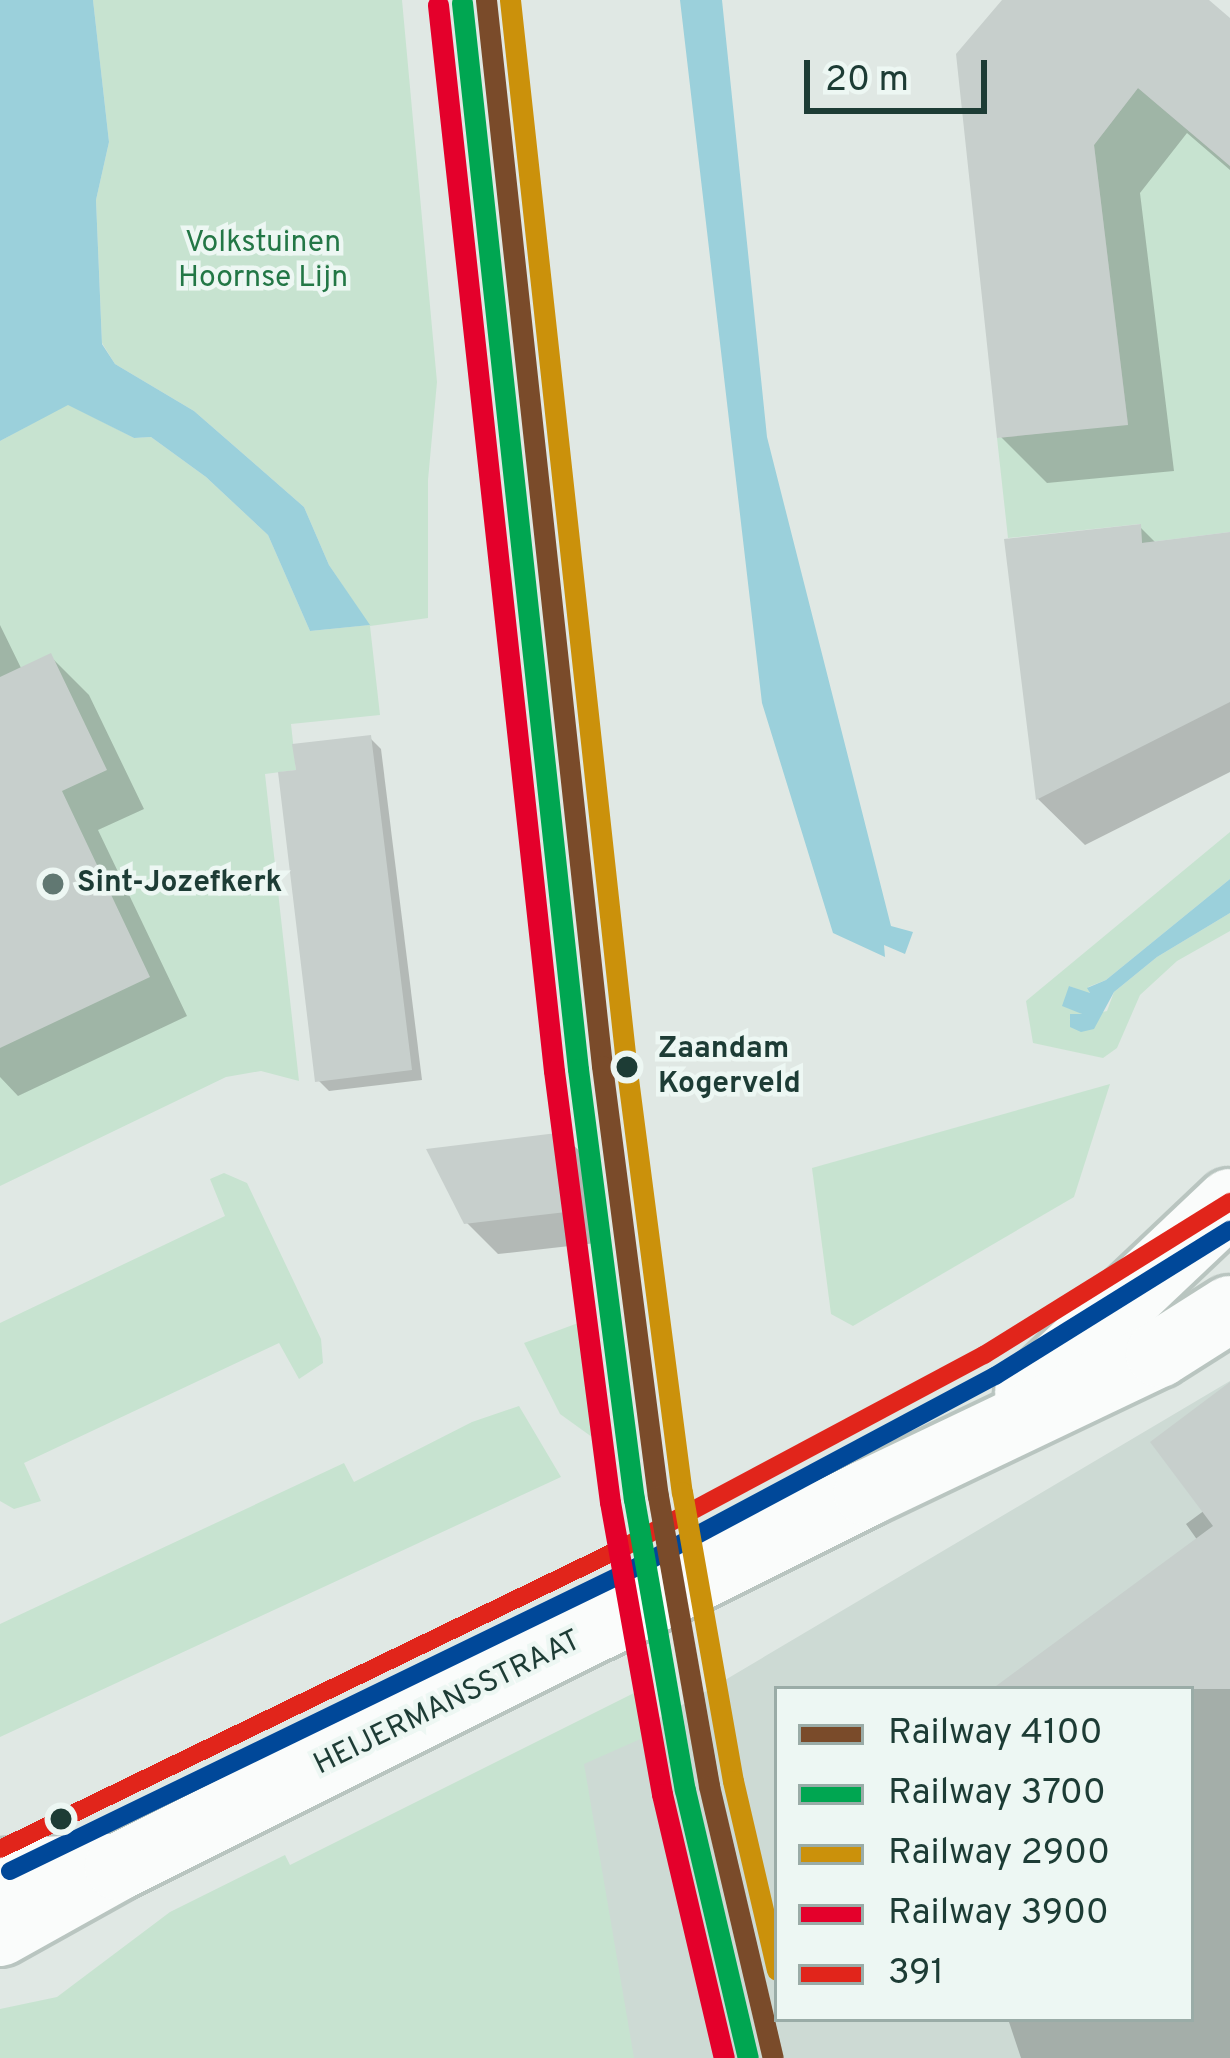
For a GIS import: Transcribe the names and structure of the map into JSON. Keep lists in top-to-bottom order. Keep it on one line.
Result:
{"streets":{"main road":["HEIJERMANSSTRAAT"]},"parks":["Volkstuinen Hoornse Lijn"],"places":["Sint-Jozefkerk","Zaandam Kogerveld"],"lines":["rail line 4100","rail line 2900","rail line 3700","rail line 3900","transit line 391"],"legend":["Railway 4100","Railway 3700","Railway 2900","Railway 3900","391"],"scale_bar":"20 m"}
